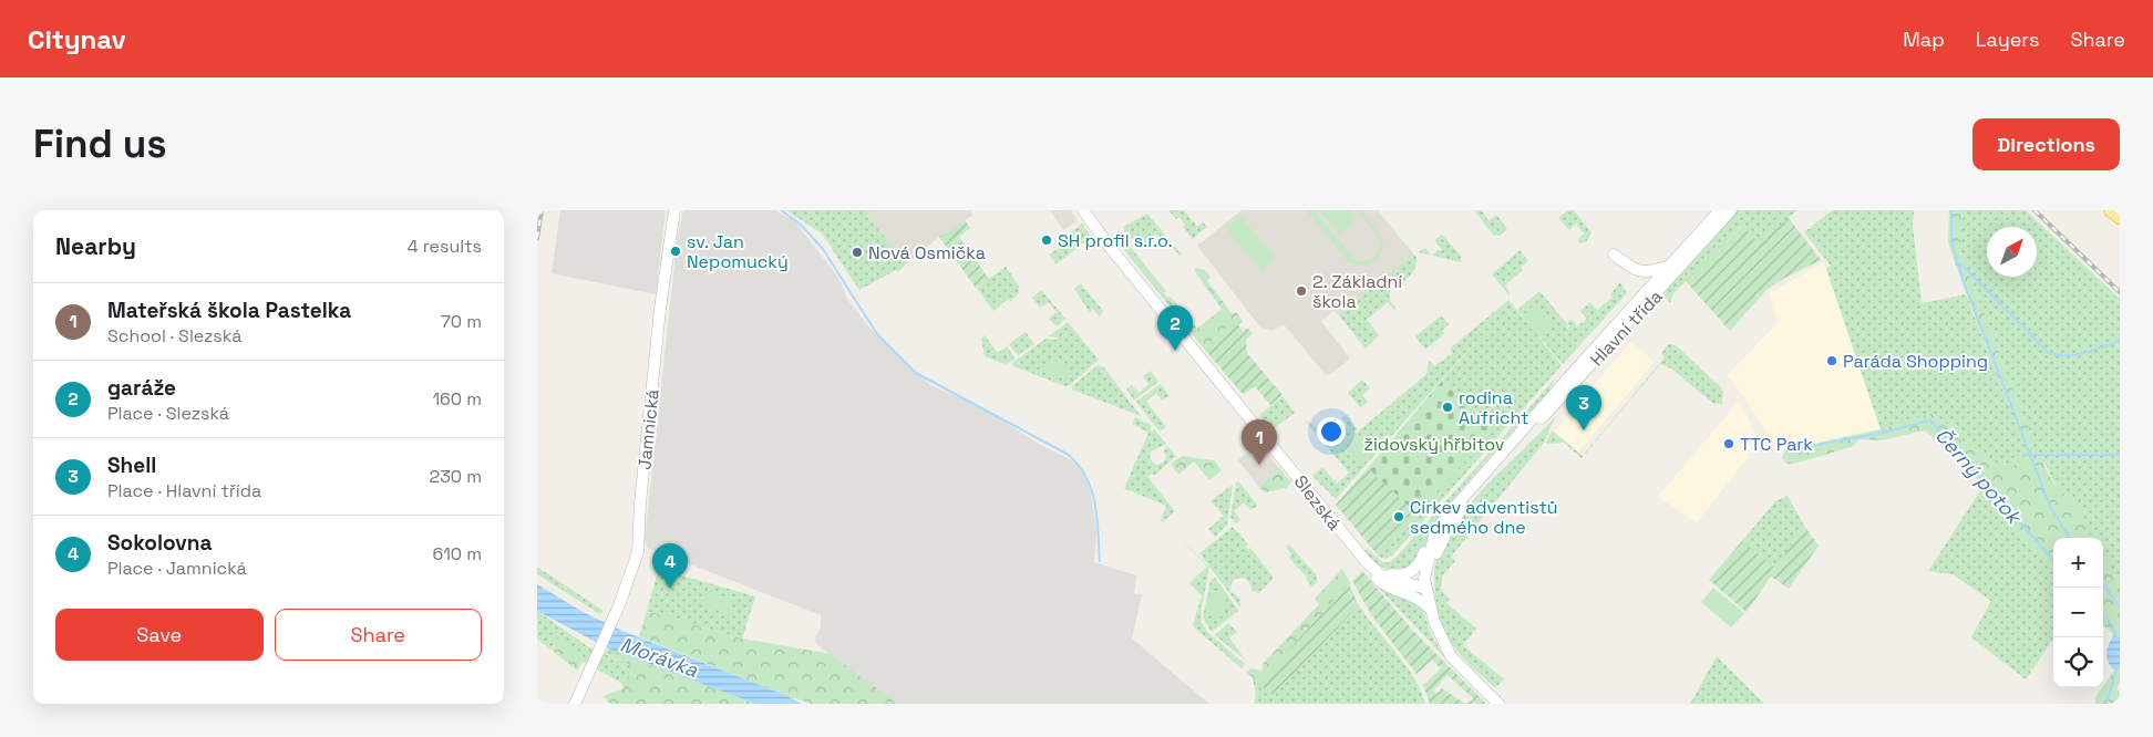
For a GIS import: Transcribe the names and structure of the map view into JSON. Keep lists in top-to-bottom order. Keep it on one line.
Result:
{"streets":{"main road":["Hlavní třída","Jamnická","Slezská"]},"water":["Černý potok","Morávka"],"parks":["židovský hřbitov"],"places":["SH profil s.r.o.","sv. Jan Nepomucký","Nová Osmička","2. Základní škola","Paráda Shopping","rodina Aufricht","TTC Park","Církev adventistů sedmého dne"],"north":"top right","page":{"header":"Citynav","nav":["Map","Layers","Share"],"buttons":["Directions",["Save","Share"]],"title":"Find us","heading":["Nearby","4 results"],"list":[{"mark":"1","name":"Mateřská škola Pastelka","note":"School · Slezská","value":"70 m"},{"mark":"2","name":"garáže","note":"Place · Slezská","value":"160 m"},{"mark":"3","name":"Shell","note":"Place · Hlavní třída","value":"230 m"},{"mark":"4","name":"Sokolovna","note":"Place · Jamnická","value":"610 m"}],"pins":["2","3","1","4"],"map_buttons":["+","−"]}}
